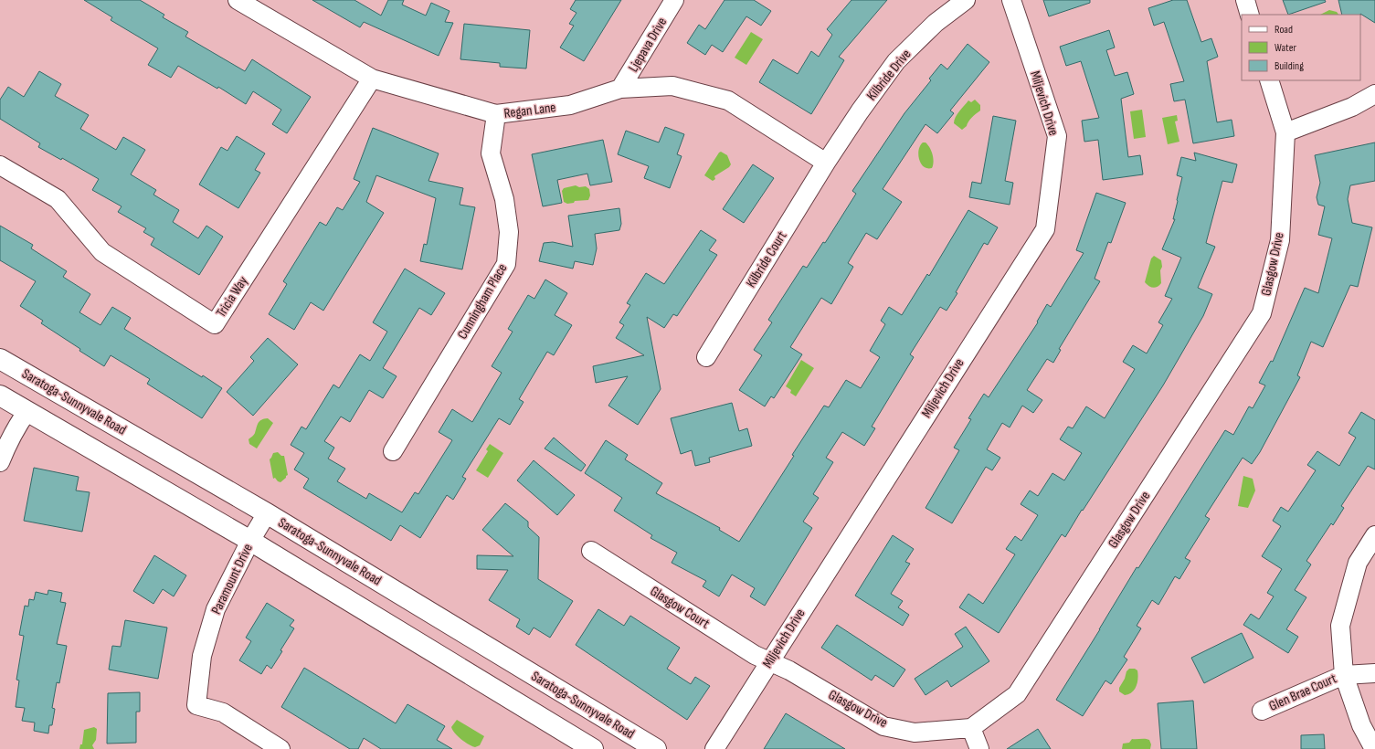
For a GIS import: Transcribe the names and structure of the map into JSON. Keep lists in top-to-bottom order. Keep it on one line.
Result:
{"streets":{"main road":["Saratoga-Sunnyvale Road"],"street":["Ljepava Drive","Kilbride Drive","Miljevich Drive","Regan Lane","Kilbride Court","Glasgow Drive","Tricia Way","Cunningham Place","Paramount Drive","Glasgow Court","Glen Brae Court"]},"crossings":[["Ljepava Drive","Regan Lane"],["Kilbride Drive","Regan Lane"],["Kilbride Drive","Kilbride Court"],["Miljevich Drive","Glasgow Drive"],["Miljevich Drive","Glasgow Court"],["Regan Lane","Kilbride Court"],["Regan Lane","Tricia Way"],["Regan Lane","Cunningham Place"],["Glasgow Drive","Glasgow Court"],["Saratoga-Sunnyvale Road","Paramount Drive"]],"legend":["Road","Water","Building"]}
